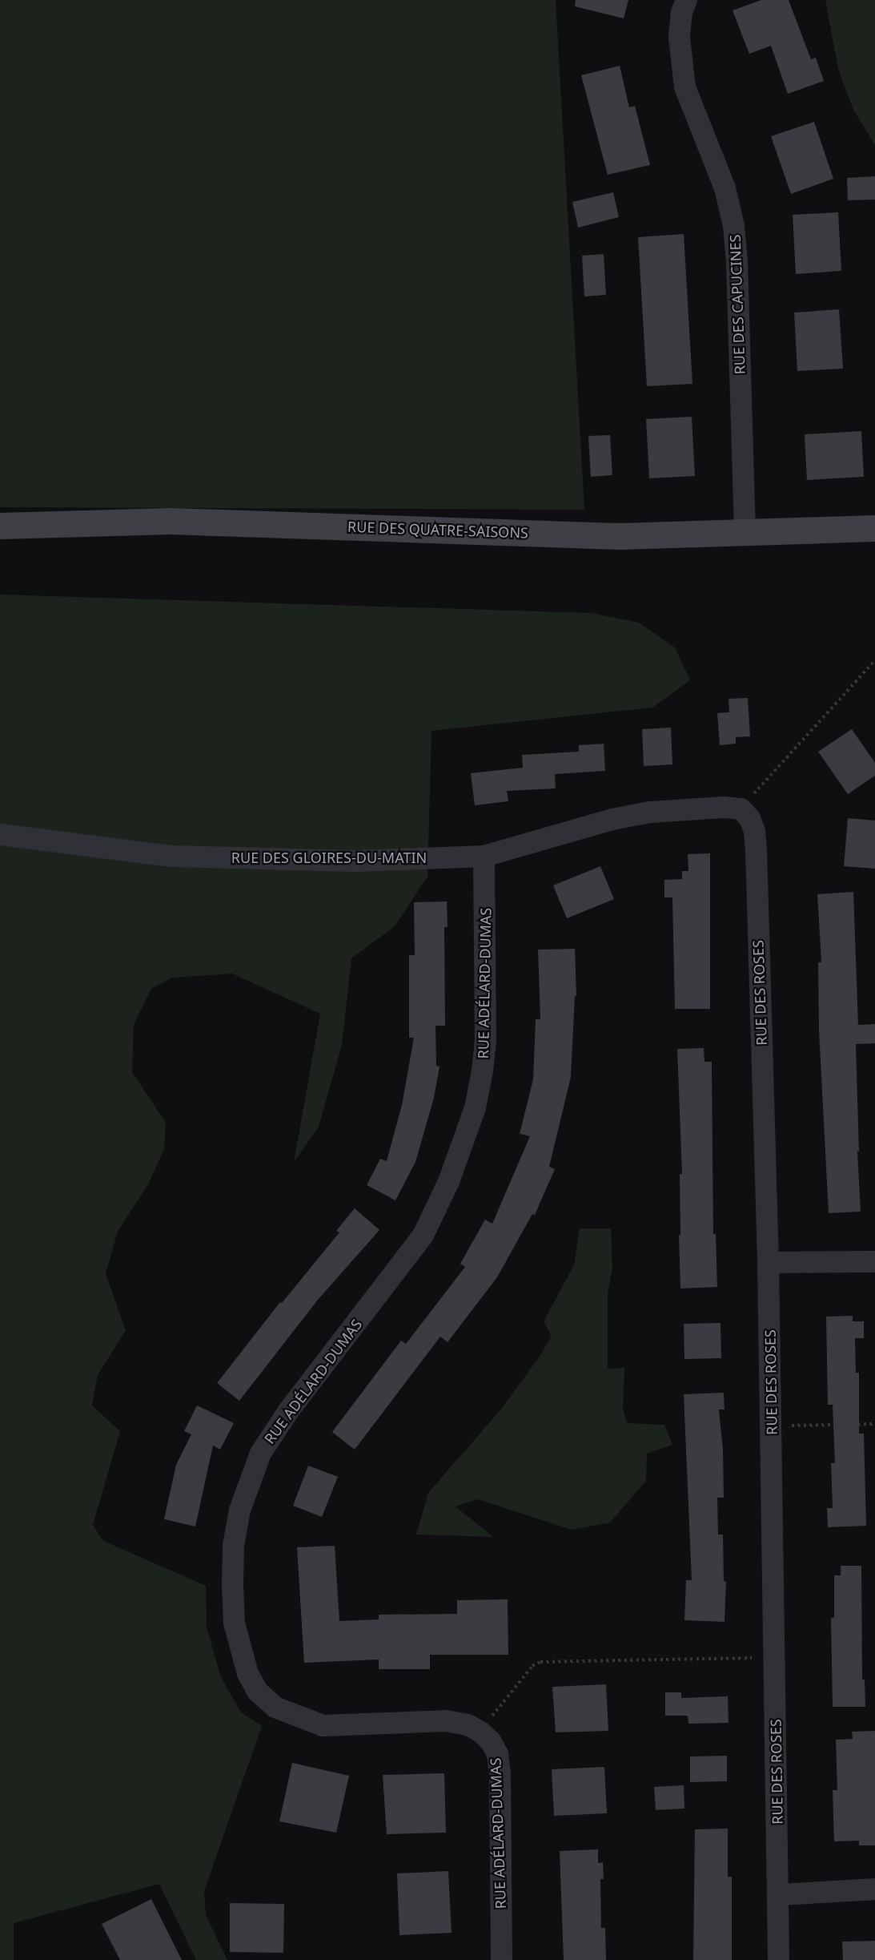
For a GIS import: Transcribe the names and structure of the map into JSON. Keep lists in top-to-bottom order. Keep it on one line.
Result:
{"streets":{"street":["RUE DES CAPUCINES","RUE DES QUATRE-SAISONS","RUE DES GLOIRES-DU-MATIN","RUE ADÉLARD-DUMAS","RUE DES ROSES"]},"crossings":[["RUE DES CAPUCINES","RUE DES QUATRE-SAISONS"],["RUE DES GLOIRES-DU-MATIN","RUE ADÉLARD-DUMAS"],["RUE DES GLOIRES-DU-MATIN","RUE DES ROSES"]]}
